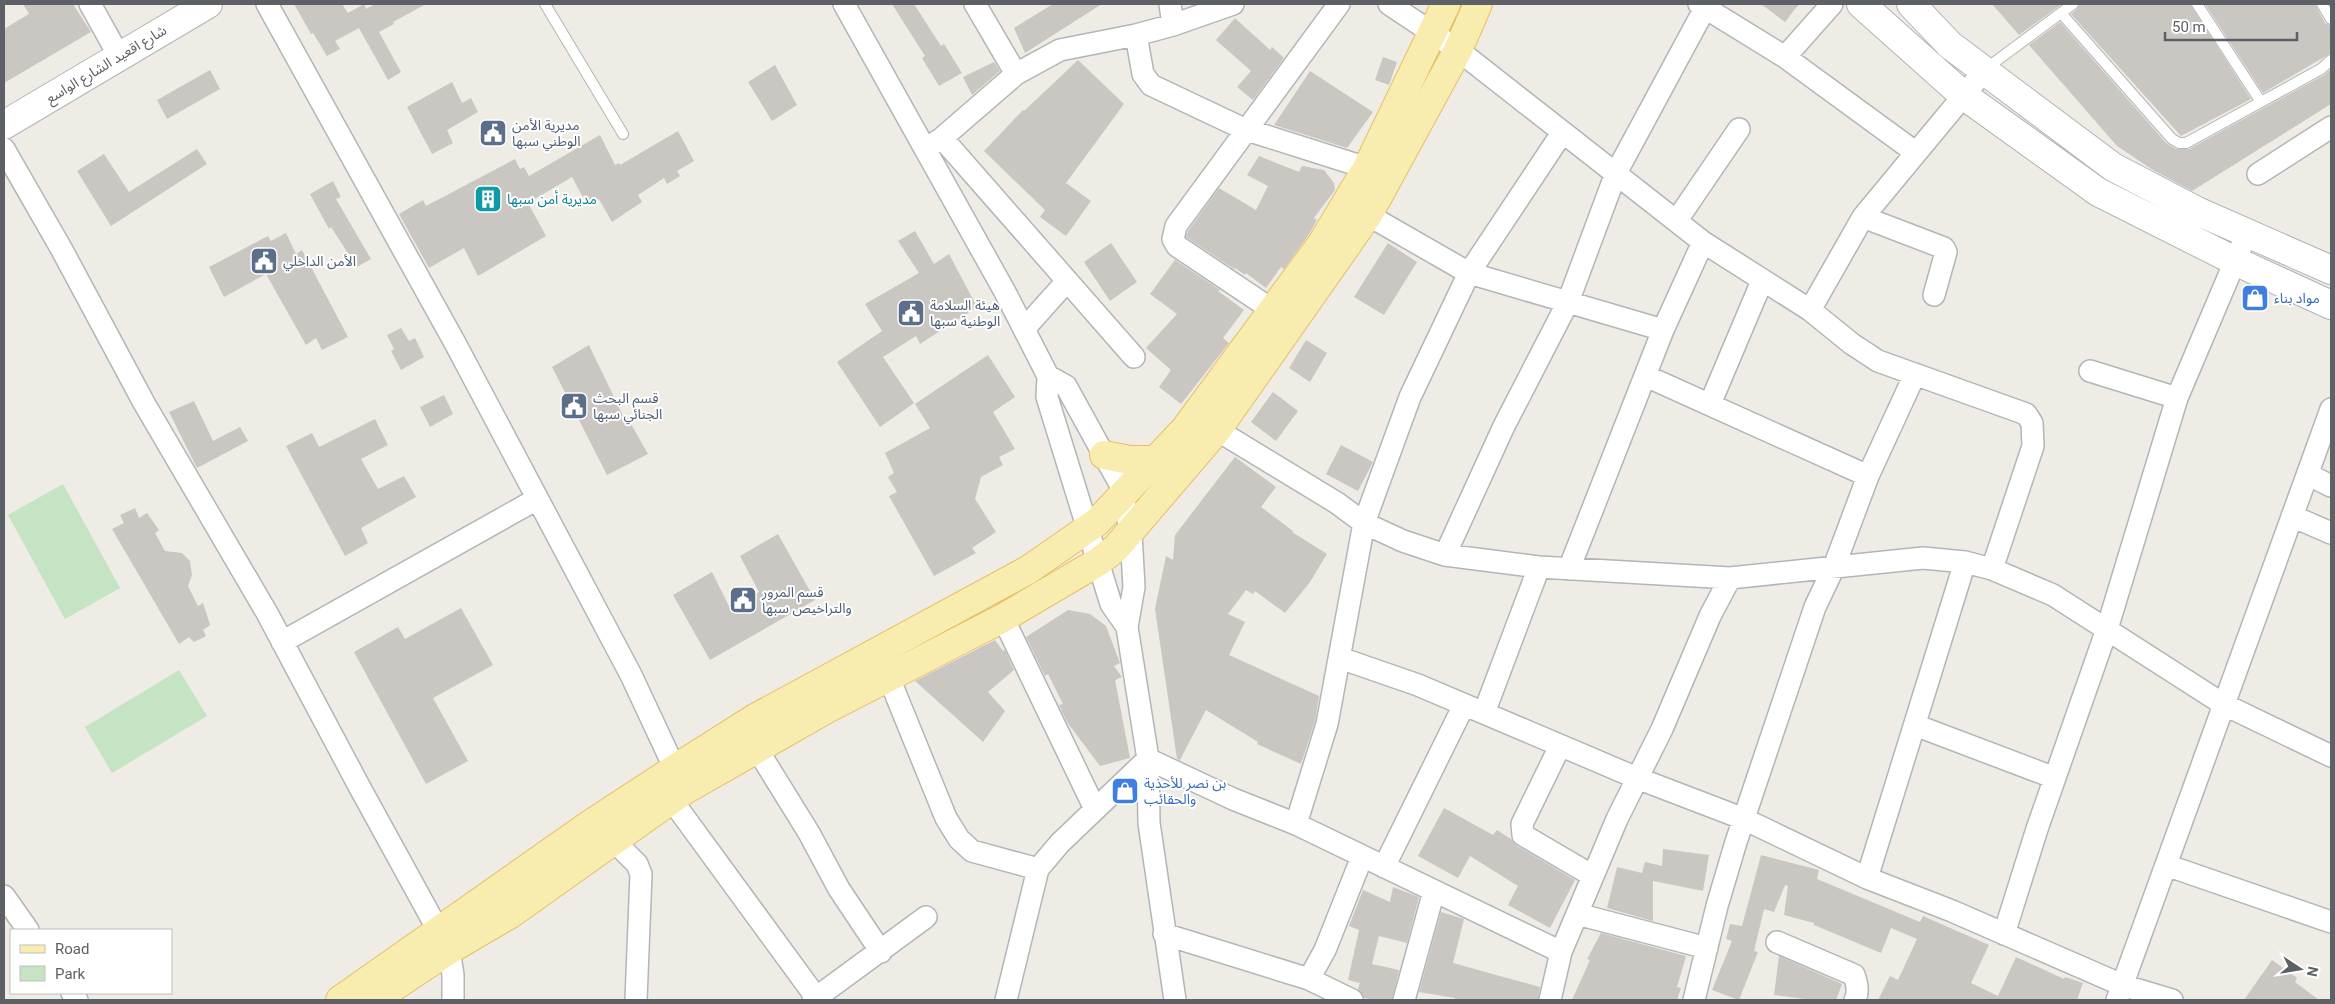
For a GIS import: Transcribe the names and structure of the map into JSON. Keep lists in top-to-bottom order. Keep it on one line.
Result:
{"streets":{"main road":["شارع اقعيد الشارع الواسع"]},"places":{"public building":["مديرية الأمن الوطني سبها","الأمن الداخلي","هيئة السلامة الوطنية سبها","قسم البحث الجنائي سبها","قسم المرور والتراخيص سبها"],"building":["مديرية أمن سبها"],"shop":["مواد بناء","بن نصر للأحذية والحقائب"]},"legend":["Road","Park"],"scale_bar":"50 m","north":"right"}
